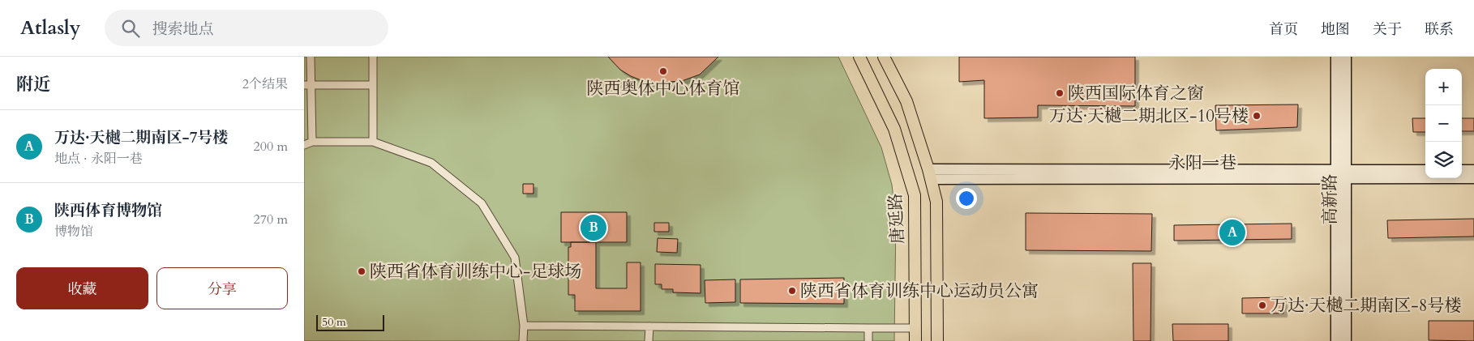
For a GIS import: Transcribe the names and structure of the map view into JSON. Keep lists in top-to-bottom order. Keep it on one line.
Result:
{"streets":{"main road":["唐延路"],"street":["永阳一巷","高新路"]},"crossings":[["永阳一巷","高新路"]],"places":["陕西奥体中心体育馆","陕西国际体育之窗","万达·天樾二期北区-10号楼","陕西省体育训练中心-足球场","陕西省体育训练中心运动员公寓","万达·天樾二期南区-8号楼"],"scale_bar":"50 m","page":{"header":"Atlasly","search":"搜索地点","nav":["首页","地图","关于","联系"],"heading":["附近","2个结果"],"map_buttons":["+","−"],"list":[{"mark":"A","name":"万达·天樾二期南区-7号楼","note":"地点 · 永阳一巷","value":"200 m"},{"mark":"B","name":"陕西体育博物馆","note":"博物馆","value":"270 m"}],"pins":["B","A"],"buttons":["收藏","分享"],"scale":"50 m"}}
